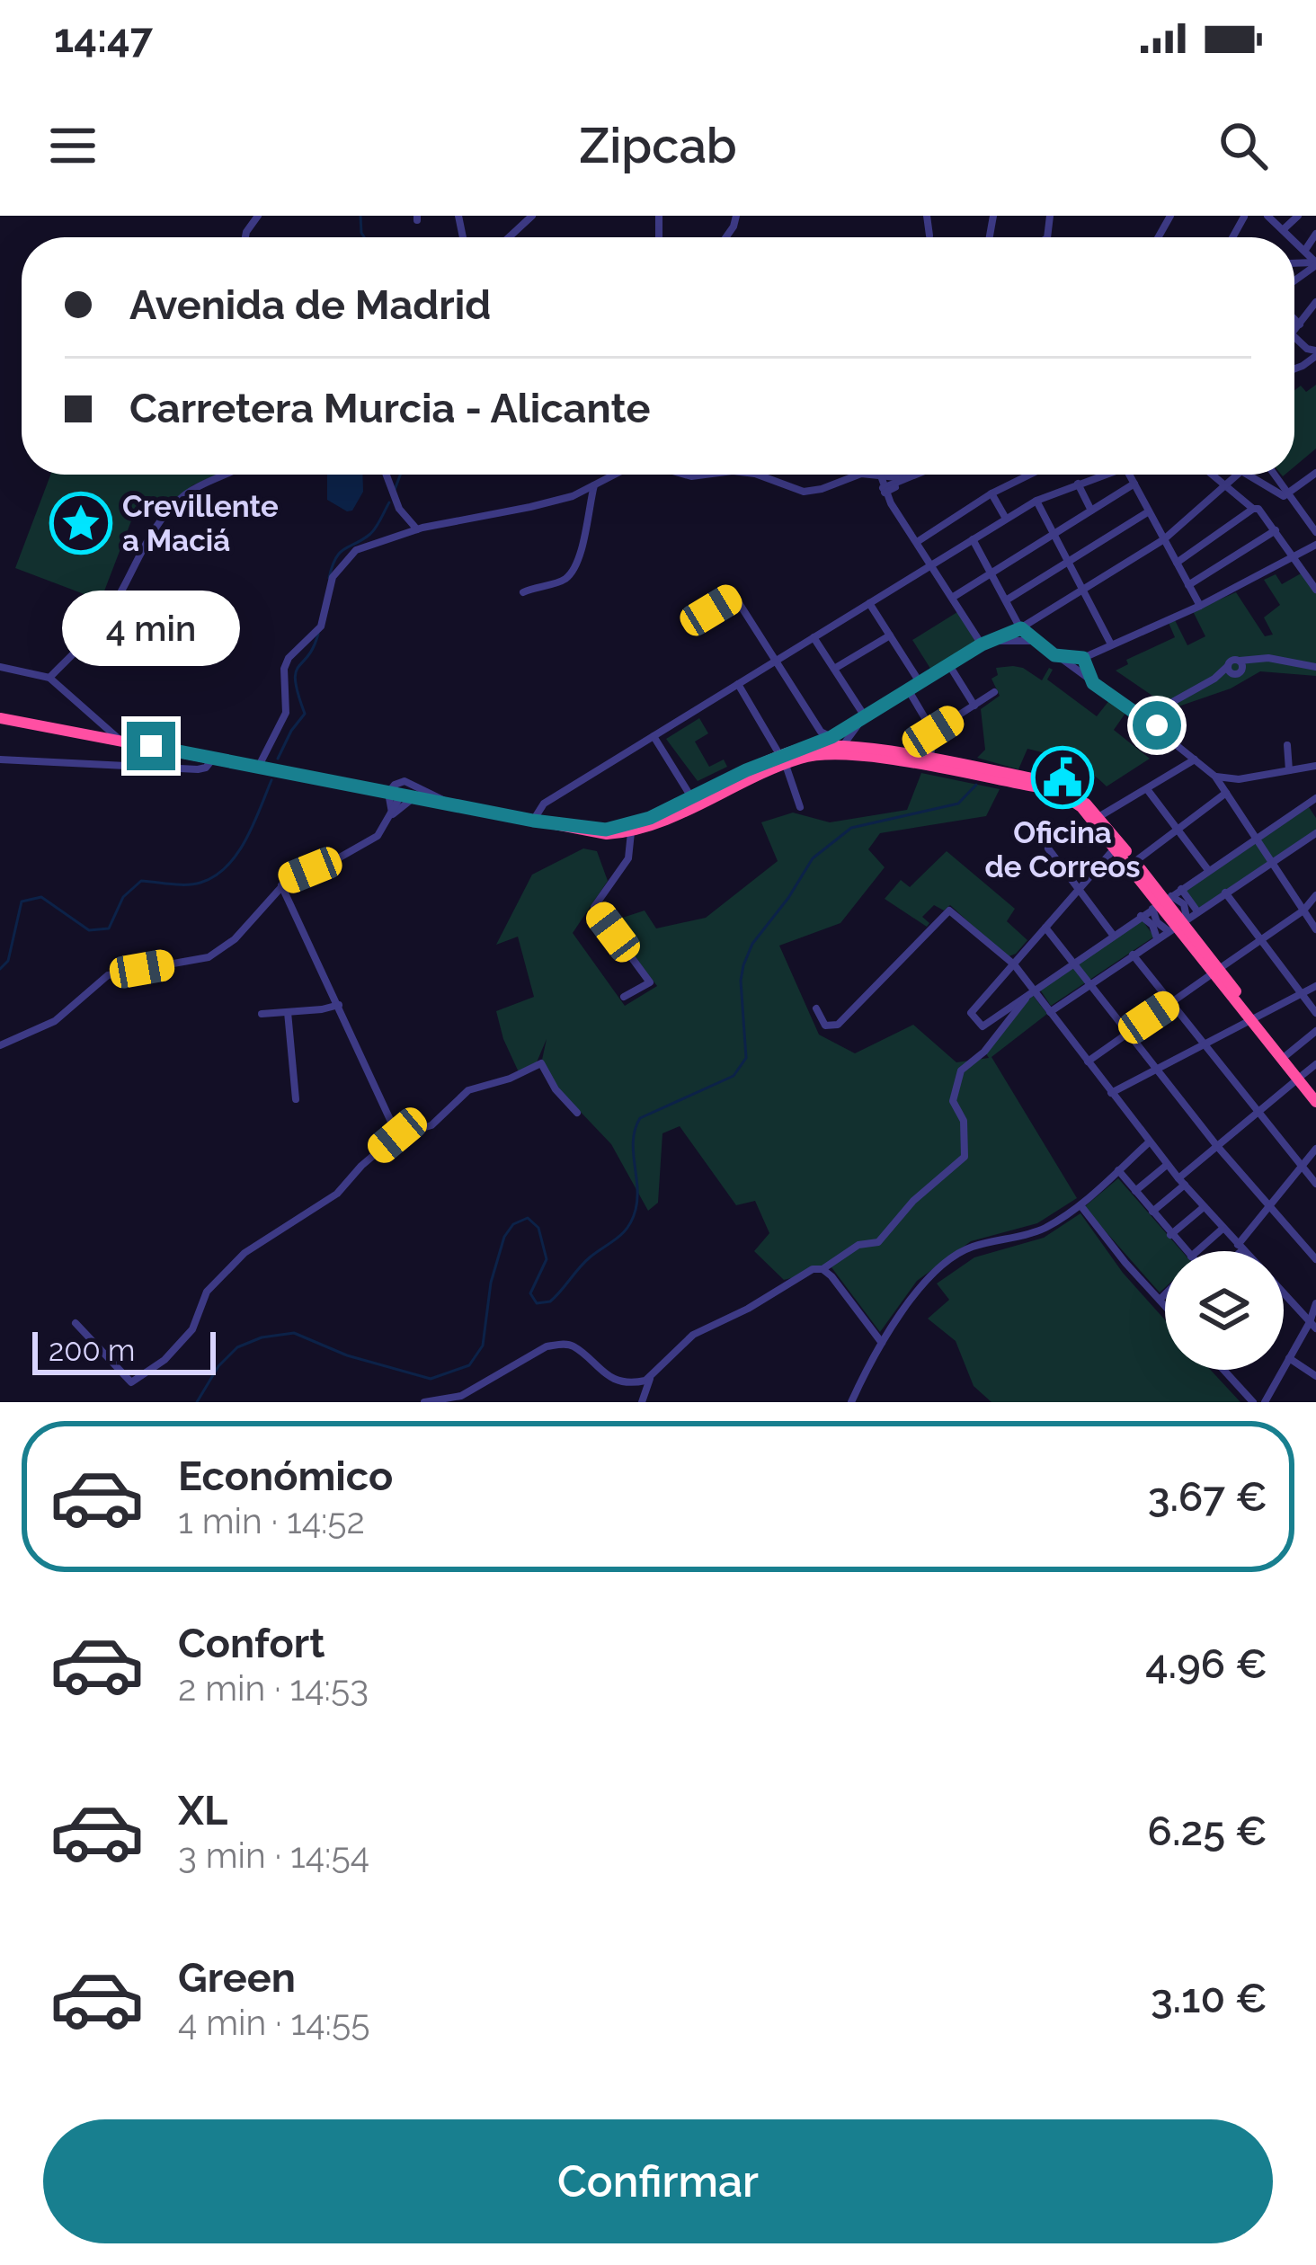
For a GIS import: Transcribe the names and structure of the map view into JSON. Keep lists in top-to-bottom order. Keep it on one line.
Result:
{"places":{"place":["Crevillente a Maciá"],"public building":["Oficina de Correos"]},"scale_bar":"200 m","page":{"status":"14:47","header":"Zipcab","banner":["Avenida de Madrid","Carretera Murcia - Alicante"],"bubble":"4 min","scale":"200 m","list":[{"name":"Económico","note":"1 min · 14:52","value":"3.67 €"},{"name":"Confort","note":"2 min · 14:53","value":"4.96 €"},{"name":"XL","note":"3 min · 14:54","value":"6.25 €"},{"name":"Green","note":"4 min · 14:55","value":"3.10 €"}],"buttons":"Confirmar"}}
